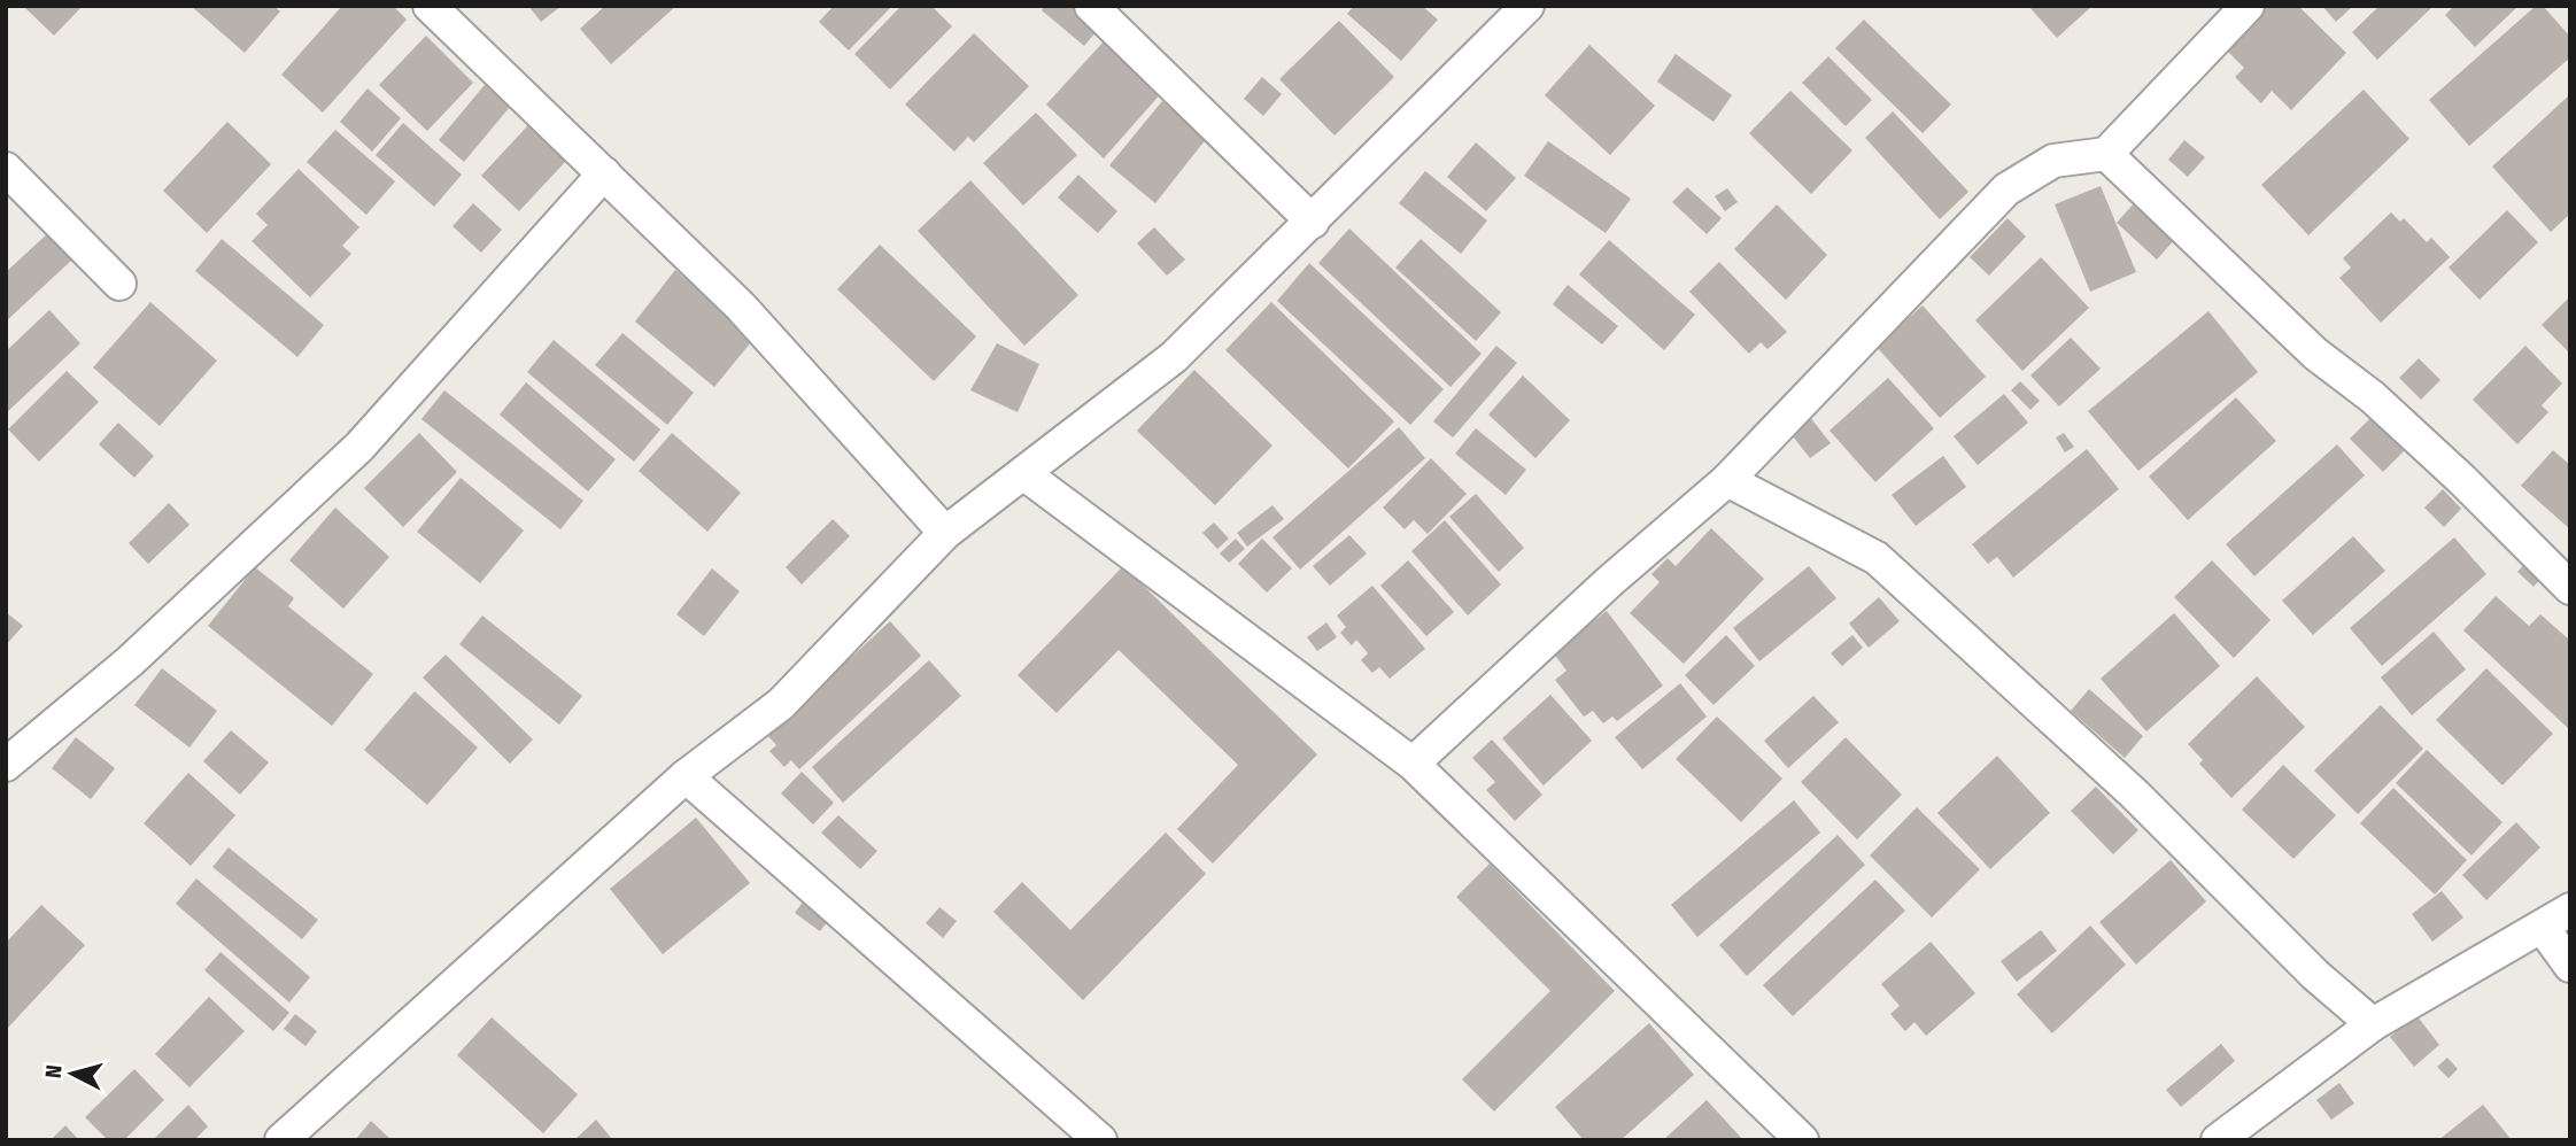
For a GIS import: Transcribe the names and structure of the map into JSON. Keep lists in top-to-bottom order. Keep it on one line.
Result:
{"north":"left"}
